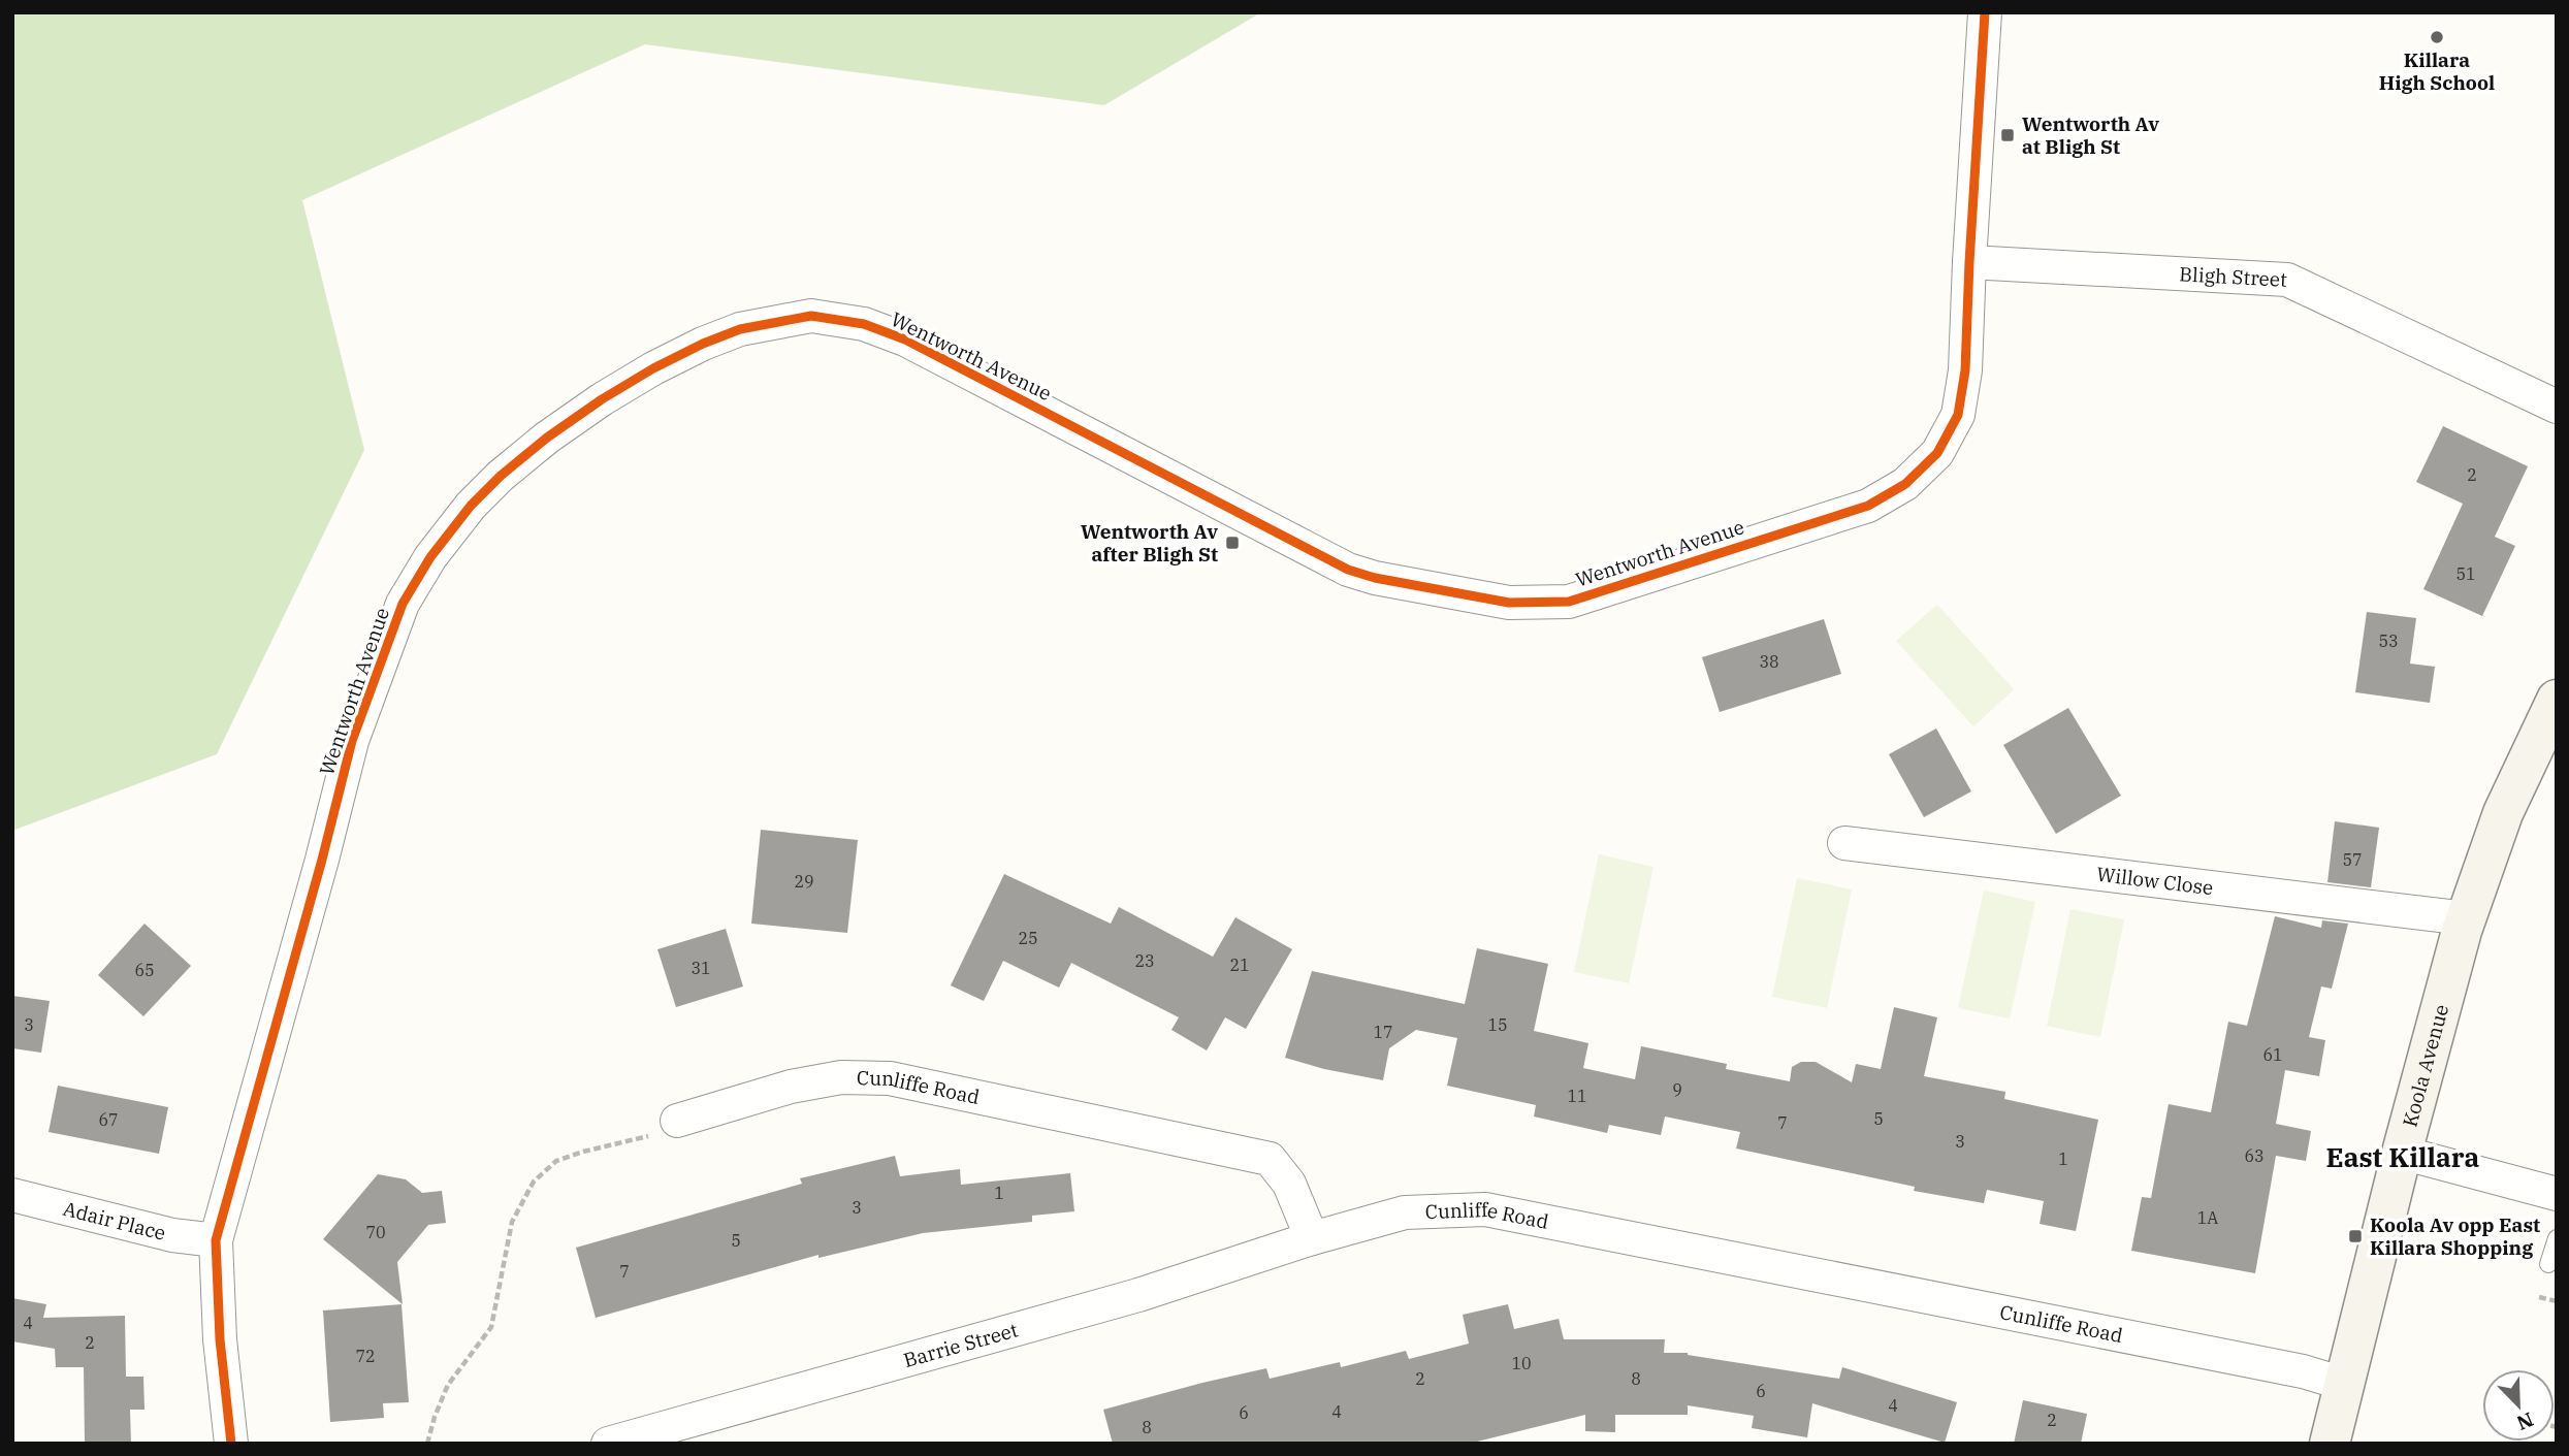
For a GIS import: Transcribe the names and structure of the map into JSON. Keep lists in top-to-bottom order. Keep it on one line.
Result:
{"streets":{"street":["Bligh Street","Wentworth Avenue","Willow Close","Koola Avenue","Cunliffe Road","Adair Place","Barrie Street"]},"crossings":[["Bligh Street","Wentworth Avenue"],["Wentworth Avenue","Adair Place"],["Willow Close","Koola Avenue"],["Koola Avenue","Cunliffe Road"],["Cunliffe Road","Barrie Street"]],"districts":["East Killara"],"places":{"other":["Killara High School"],"transit":["Wentworth Av at Bligh St","Wentworth Av after Bligh St","Koola Av opp East Killara Shopping"]},"house_numbers":["2","51","53","38","57","29","25","23","21","31","65","3","15","17","61","9","11","5","67","7","3","63","1","1","3","1A","70","5","7","4","2","72","10","2","8","6","4","4","6","2","8"],"north":"bottom right"}
